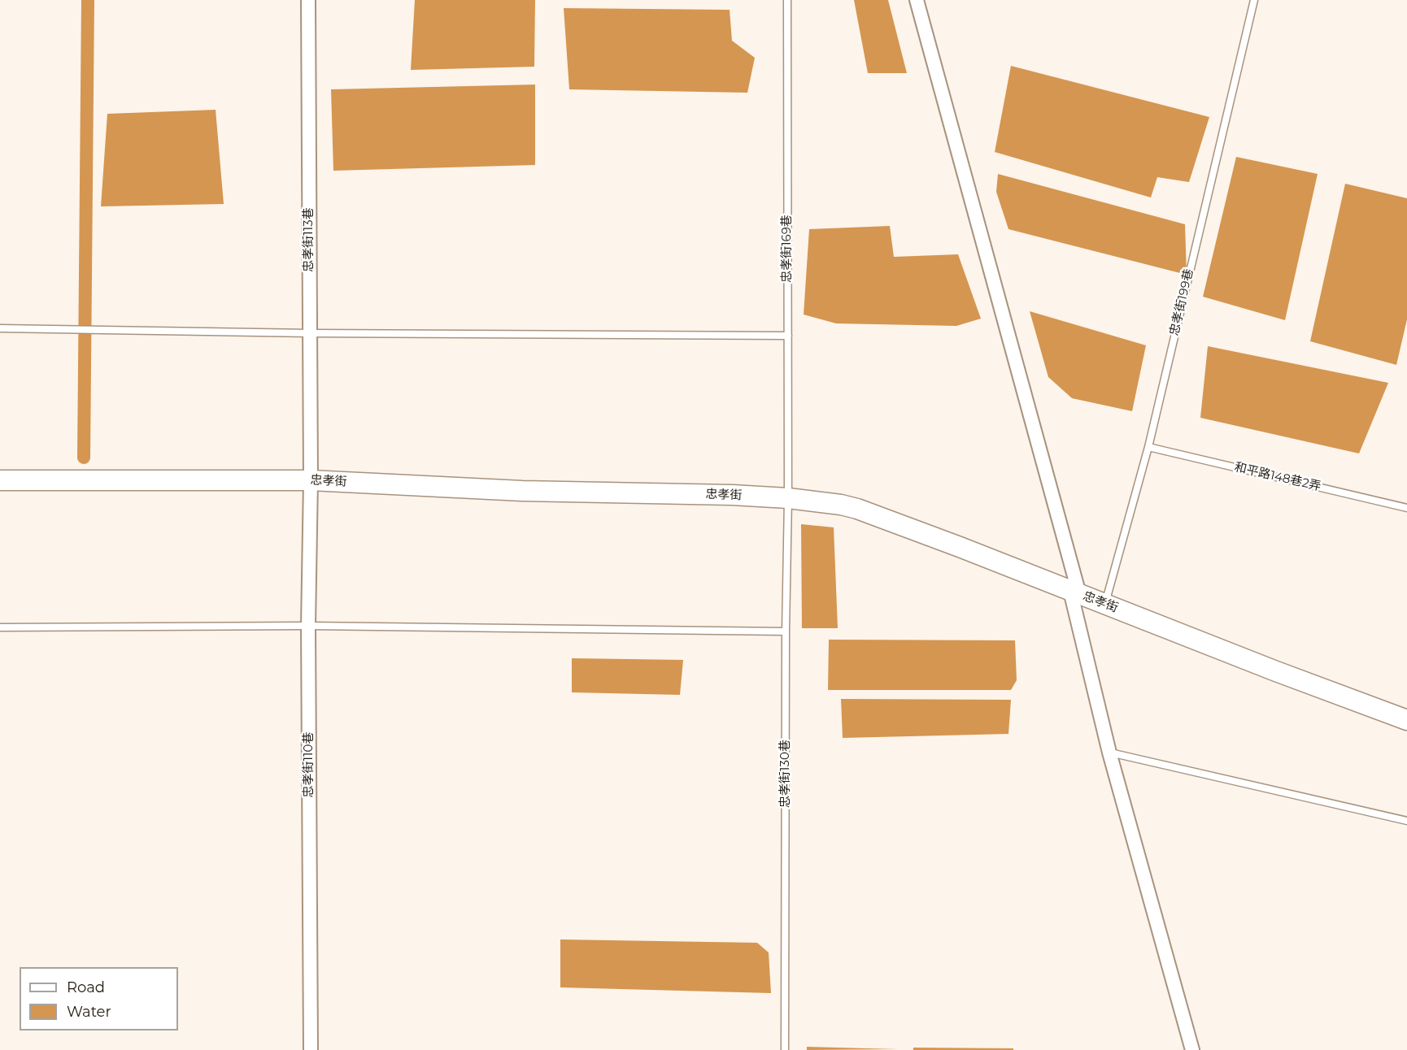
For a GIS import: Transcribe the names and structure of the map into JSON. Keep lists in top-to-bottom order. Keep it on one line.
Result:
{"streets":{"street":["忠孝街113巷","忠孝街","忠孝街110巷"],"lane":["忠孝街169巷","忠孝街199巷","和平路148巷2弄","忠孝街130巷"]},"crossings":[["忠孝街113巷","忠孝街"],["忠孝街113巷","忠孝街110巷"],["忠孝街169巷","忠孝街"],["忠孝街169巷","忠孝街130巷"],["忠孝街199巷","和平路148巷2弄"],["忠孝街199巷","忠孝街"],["忠孝街","忠孝街110巷"],["忠孝街","忠孝街130巷"]],"legend":["Road","Water"]}
